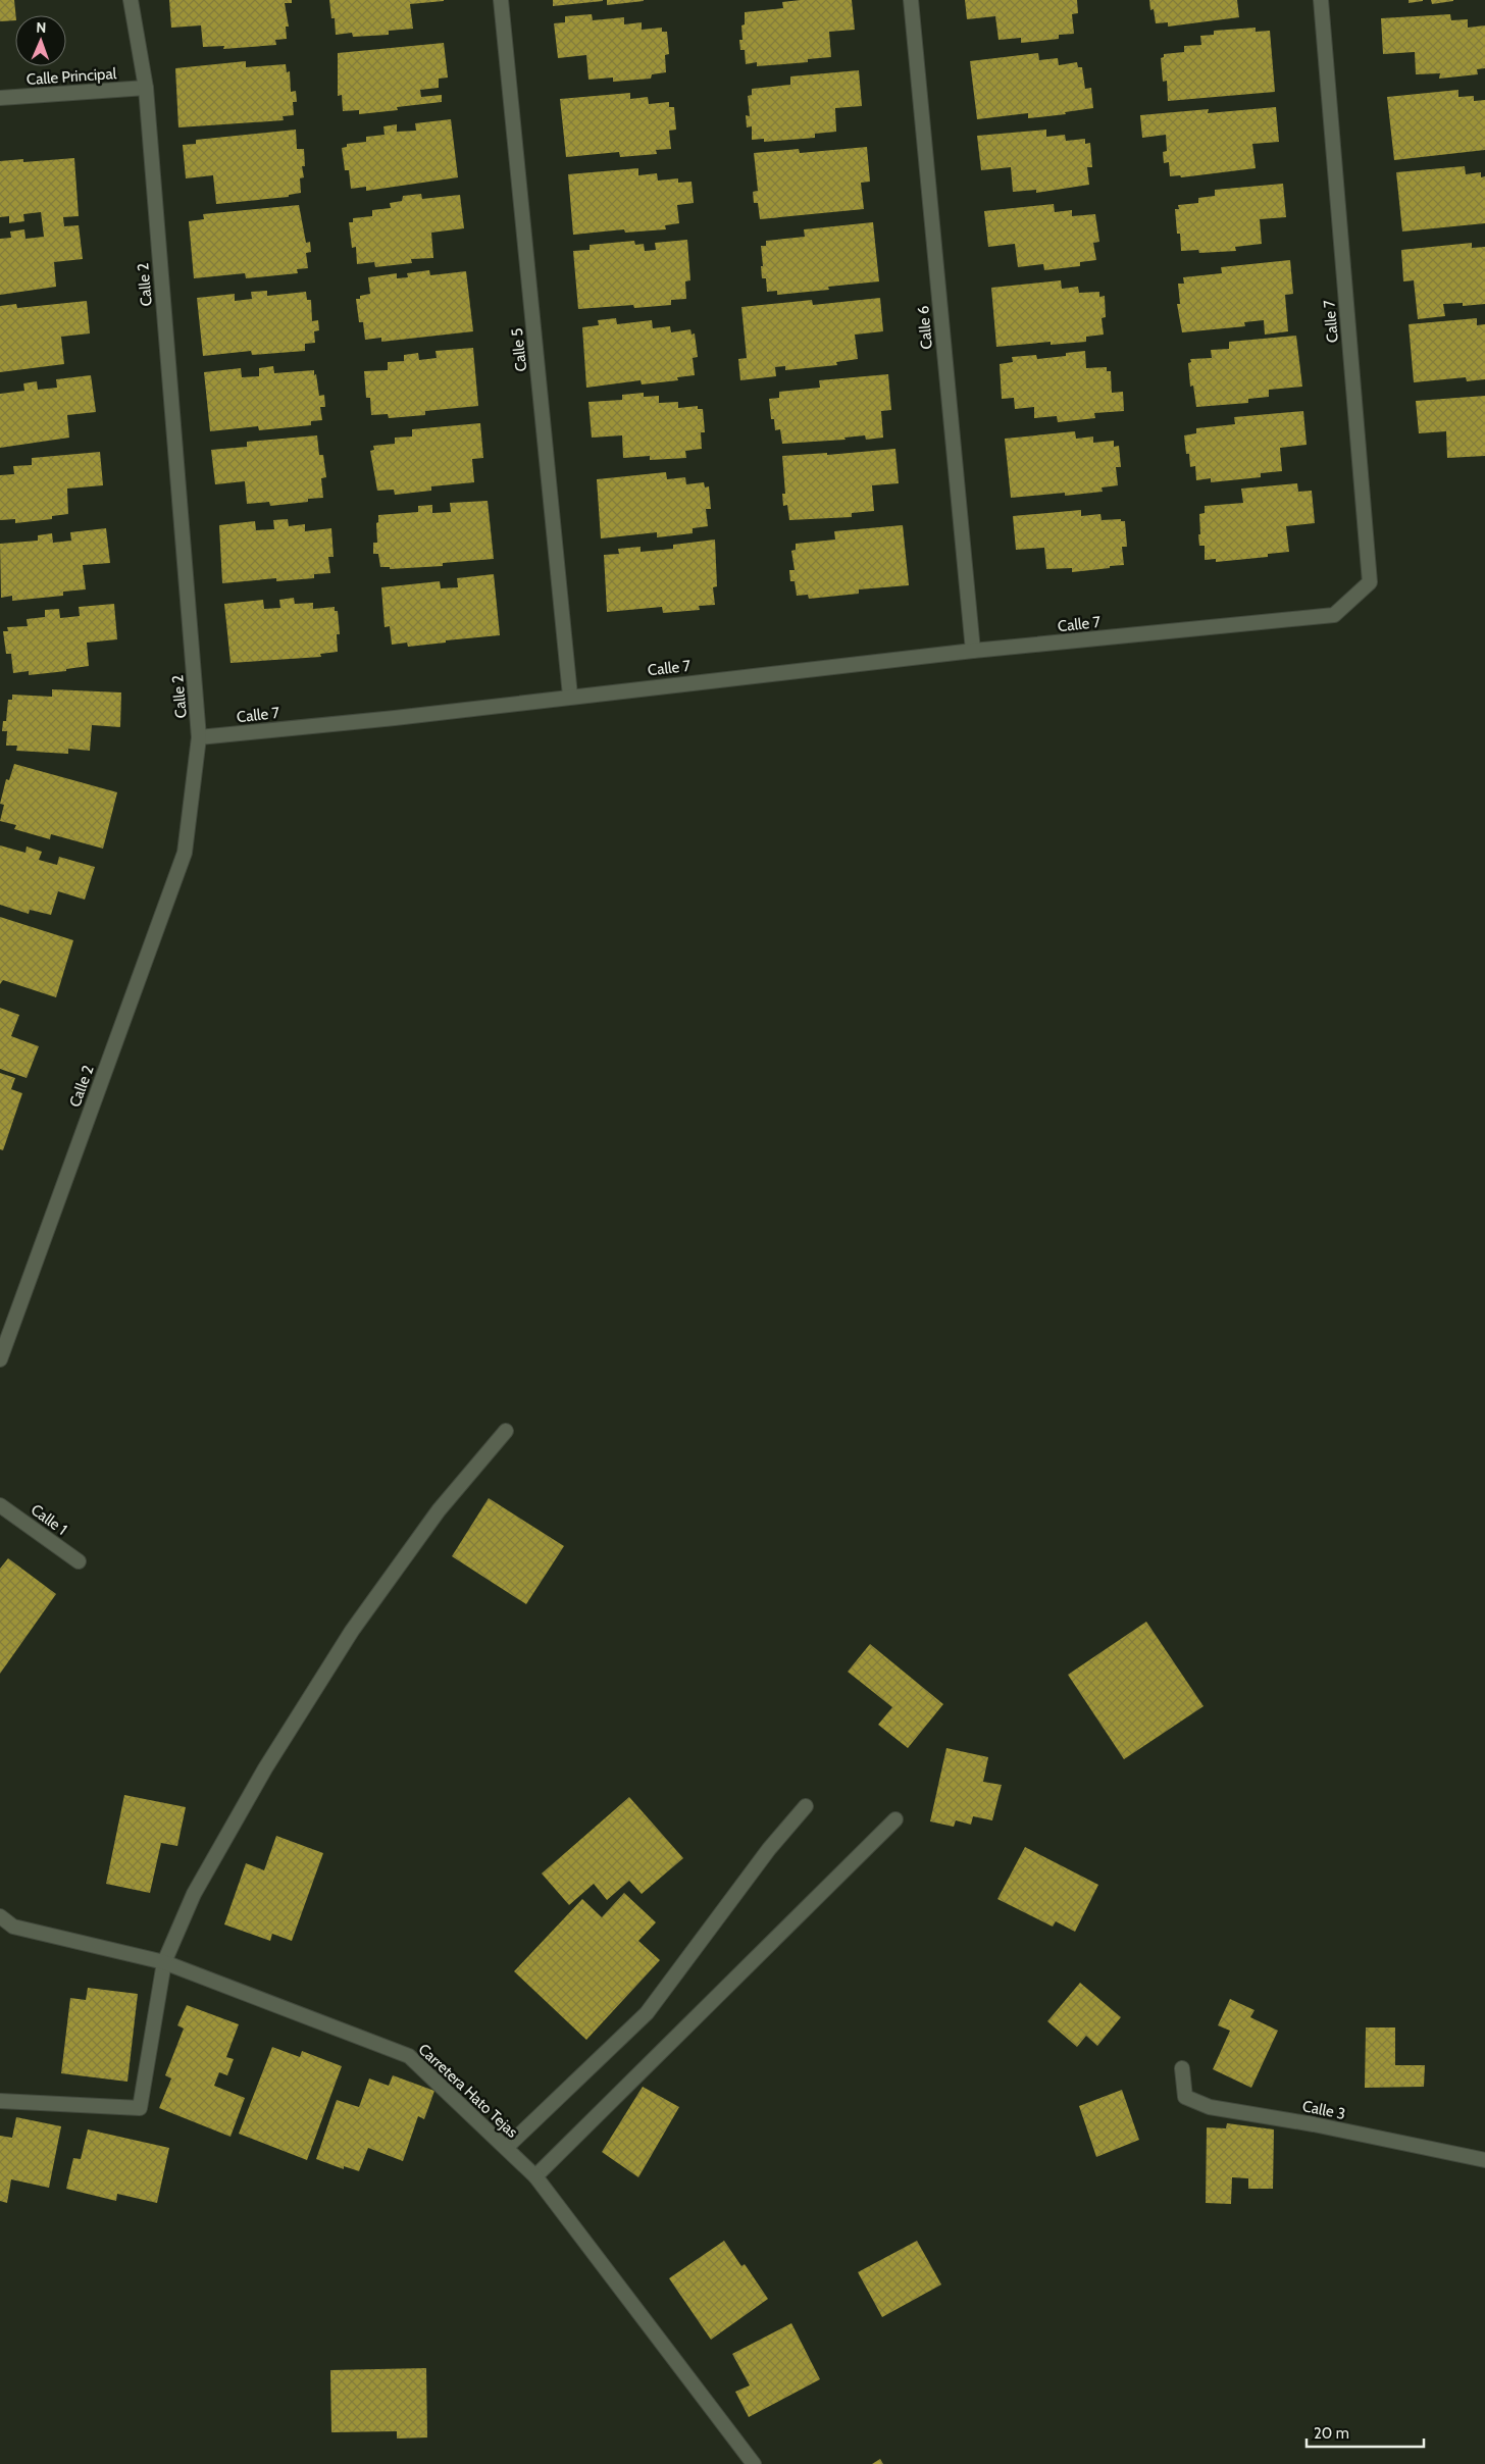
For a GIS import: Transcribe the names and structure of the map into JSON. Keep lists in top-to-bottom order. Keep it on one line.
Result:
{"streets":{"street":["Calle Principal","Calle 2","Calle 7","Calle 6","Calle 5","Calle 1","Carretera Hato Tejas","Calle 3"]},"crossings":[["Calle Principal","Calle 2"],["Calle 2","Calle 7"],["Calle 7","Calle 6"],["Calle 7","Calle 5"]],"scale_bar":"20 m","north":"top"}
